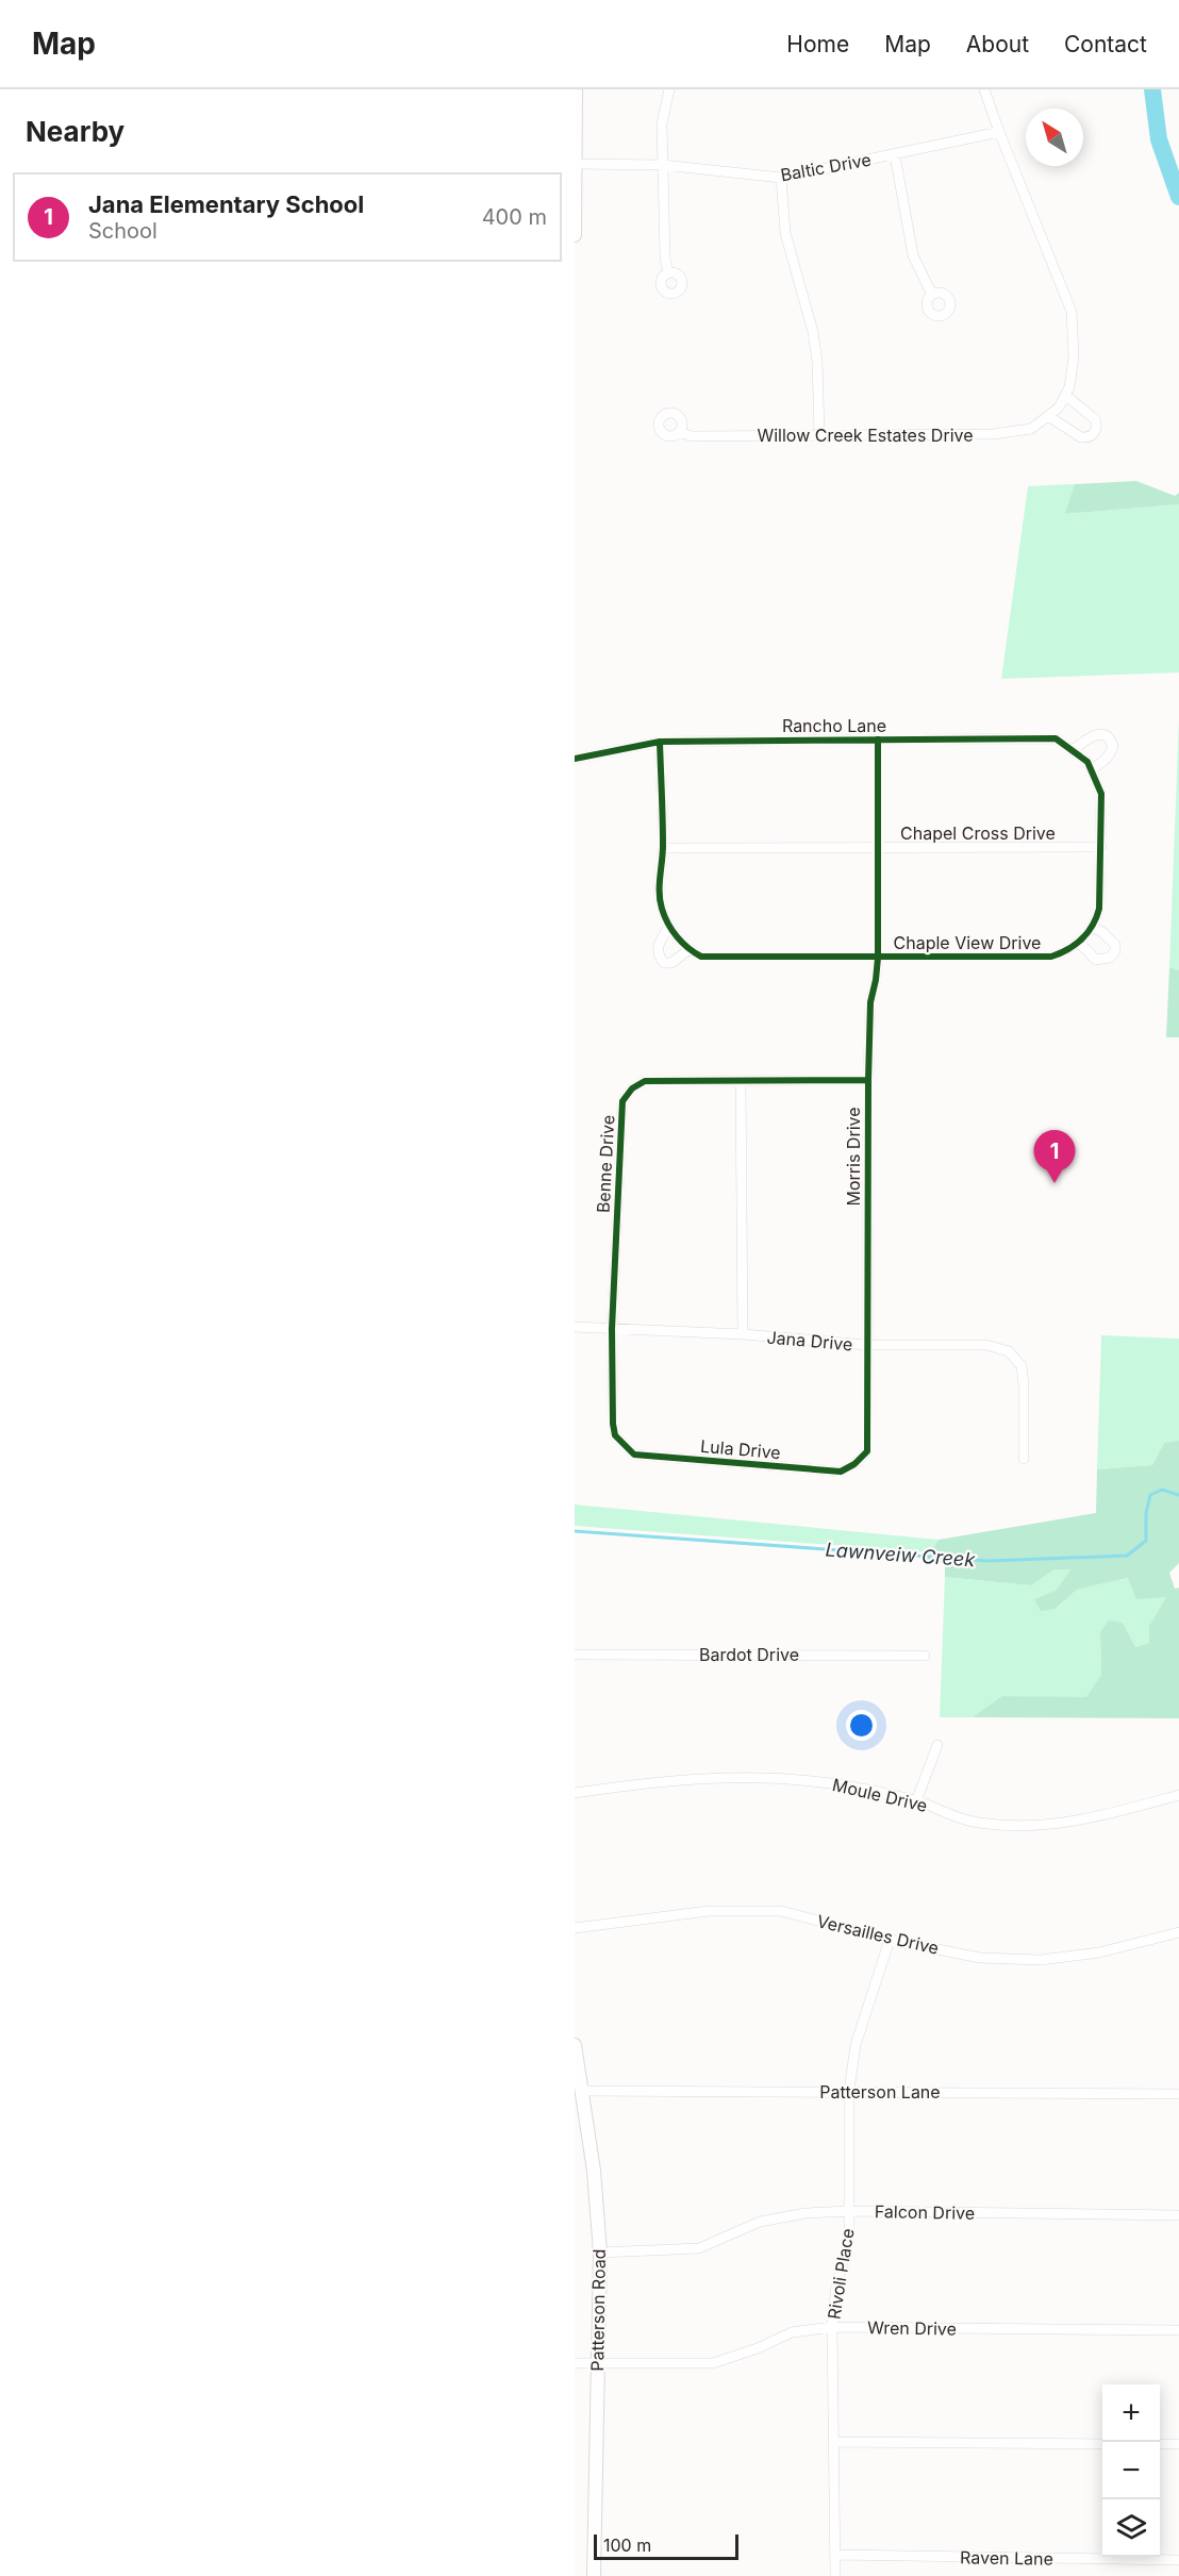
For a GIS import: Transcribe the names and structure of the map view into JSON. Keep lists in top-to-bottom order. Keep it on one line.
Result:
{"streets":{"main road":["Patterson Road"],"street":["Baltic Drive","Willow Creek Estates Drive","Rancho Lane","Chapel Cross Drive","Chaple View Drive","Morris Drive","Benne Drive","Jana Drive","Lula Drive","Bardot Drive","Moule Drive","Versailles Drive","Patterson Lane","Falcon Drive","Rivoli Place","Wren Drive","Raven Lane"]},"crossings":[["Baltic Drive","Willow Creek Estates Drive"],["Rancho Lane","Chaple View Drive"],["Rancho Lane","Morris Drive"],["Chapel Cross Drive","Chaple View Drive"],["Chapel Cross Drive","Morris Drive"],["Chaple View Drive","Morris Drive"],["Morris Drive","Benne Drive"],["Morris Drive","Jana Drive"],["Morris Drive","Lula Drive"],["Benne Drive","Jana Drive"],["Benne Drive","Lula Drive"],["Jana Drive","Lula Drive"],["Versailles Drive","Rivoli Place"],["Patterson Lane","Rivoli Place"],["Patterson Lane","Patterson Road"],["Falcon Drive","Rivoli Place"],["Falcon Drive","Patterson Road"],["Rivoli Place","Wren Drive"],["Rivoli Place","Raven Lane"],["Patterson Road","Wren Drive"]],"water":["Lawnveiw Creek"],"scale_bar":"100 m","north":"top left","page":{"header":"Map","nav":["Home","Map","About","Contact"],"heading":"Nearby","list":[{"mark":"1","name":"Jana Elementary School","note":"School","value":"400 m"}],"pins":"1","map_buttons":["+","−"],"scale":"100 m"}}
